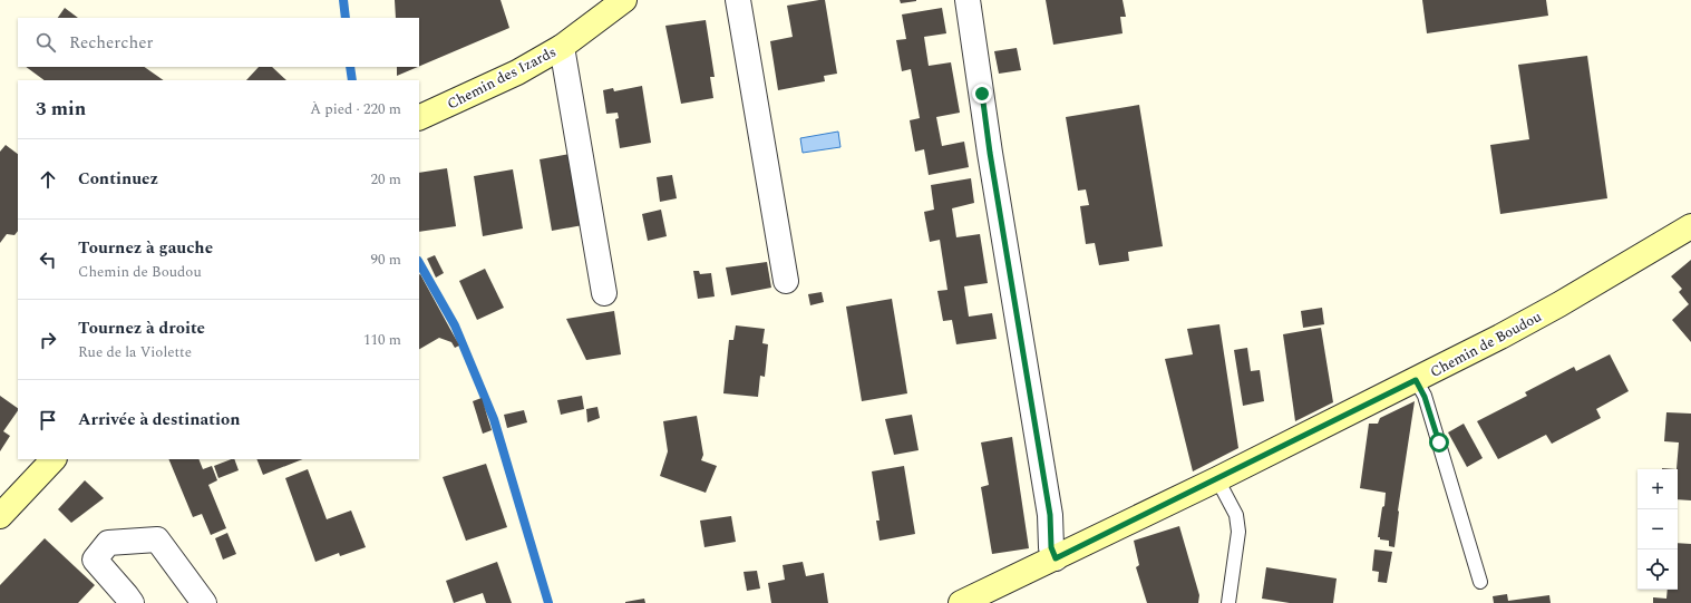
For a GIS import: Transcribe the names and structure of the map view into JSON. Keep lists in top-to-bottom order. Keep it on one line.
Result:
{"streets":{"street":["Chemin des Izards","Chemin de Boudou"]},"page":{"search":"Rechercher","heading":["3 min","À pied · 220 m"],"list":[["Continuez","20 m"],["Tournez à gauche","Chemin de Boudou","90 m"],["Tournez à droite","Rue de la Violette","110 m"],"Arrivée à destination"],"map_buttons":["+","−"]}}
